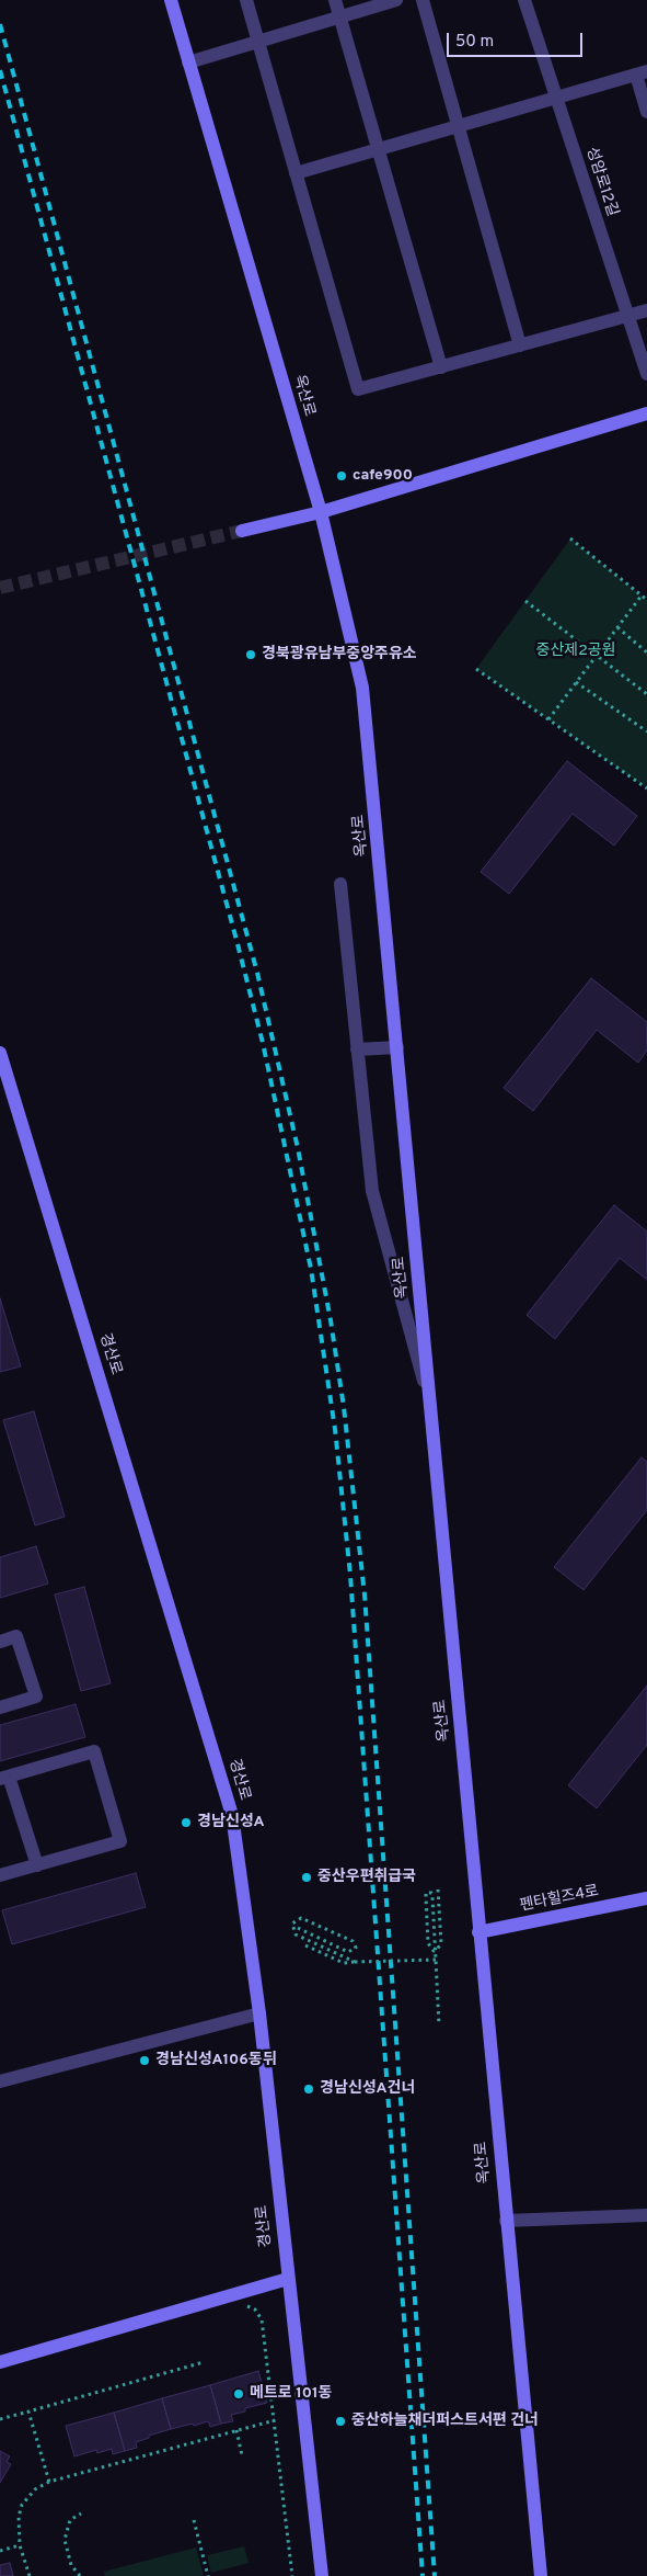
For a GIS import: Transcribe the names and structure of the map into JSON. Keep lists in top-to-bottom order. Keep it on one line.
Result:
{"streets":{"street":["성암로12길","옥산로","경산로","펜타힐즈4로"]},"crossings":[["옥산로","펜타힐즈4로"]],"parks":["중산제2공원"],"places":["cafe900","경북광유남부중앙주유소","경남신성A","중산우편취급국","경남신성A106동뒤","경남신성A건너","메트로 101동","중산하늘채더퍼스트서편 건너"],"scale_bar":"50 m"}
